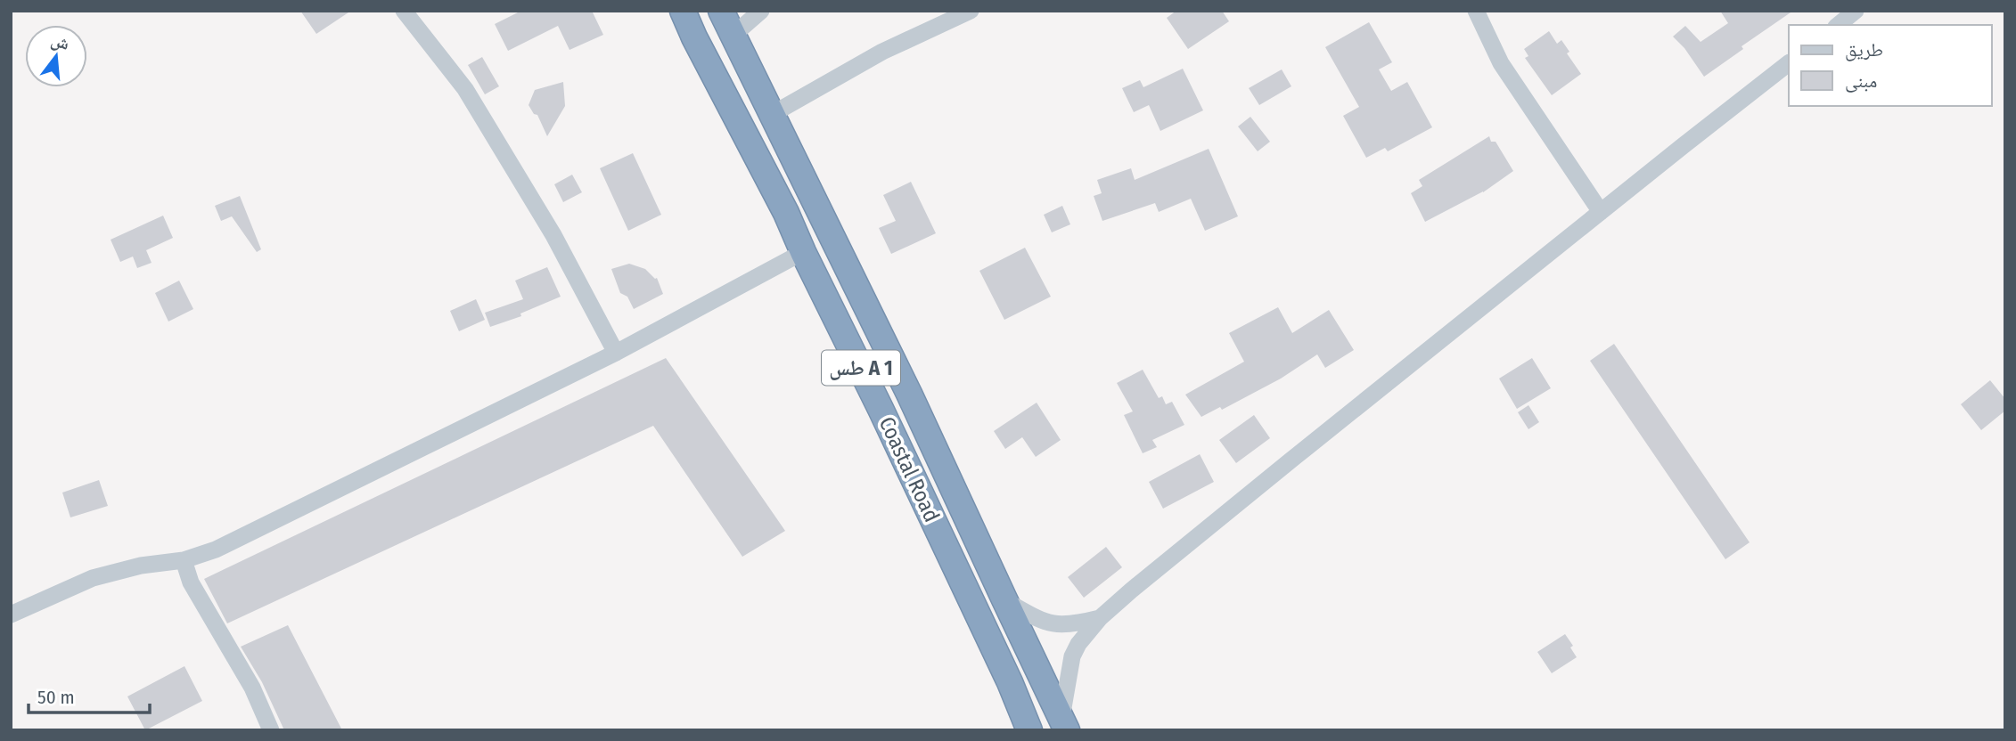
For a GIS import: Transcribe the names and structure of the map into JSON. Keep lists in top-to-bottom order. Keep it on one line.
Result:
{"streets":{"highway":["طس A 1","Coastal Road"]},"legend":["طريق","مبنى"],"scale_bar":"50 m","north":"top"}
